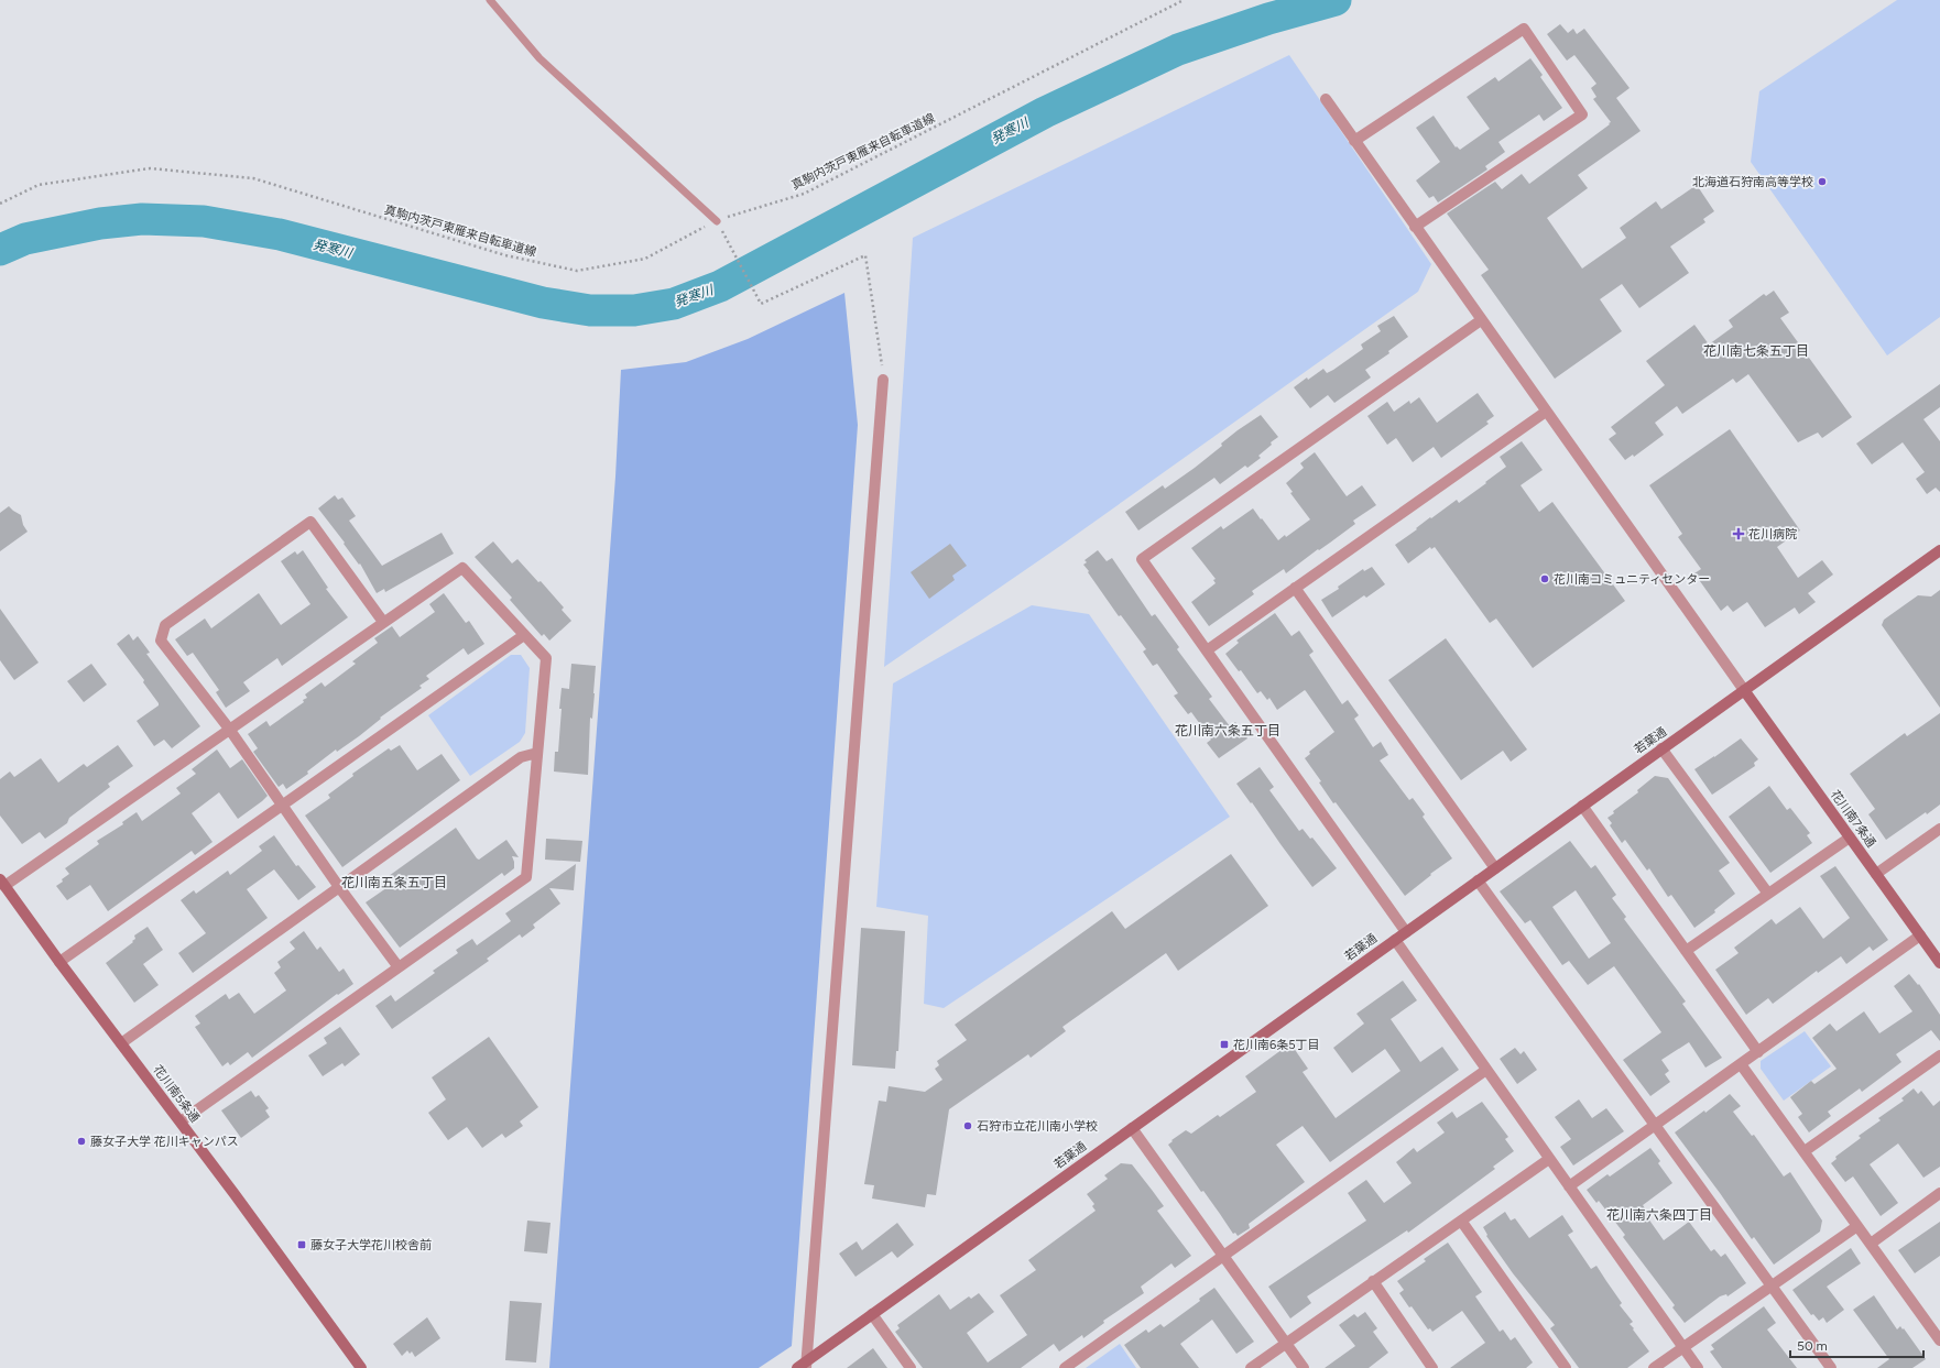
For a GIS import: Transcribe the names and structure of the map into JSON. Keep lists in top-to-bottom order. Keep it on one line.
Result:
{"streets":{"street":["若葉通","花川南7条通","花川南5条通"],"path":["真駒内茨戸東雁来自転車道線"]},"crossings":[["若葉通","花川南7条通"]],"districts":["花川南七条五丁目","花川南六条五丁目","花川南五条五丁目","花川南六条四丁目"],"water":["発寒川"],"places":{"other":["北海道石狩南高等学校","花川南コミュニティセンター","石狩市立花川南小学校","藤女子大学 花川キャンパス"],"health":["花川病院"],"transit":["花川南6条5丁目","藤女子大学花川校舎前"]},"scale_bar":"50 m"}
